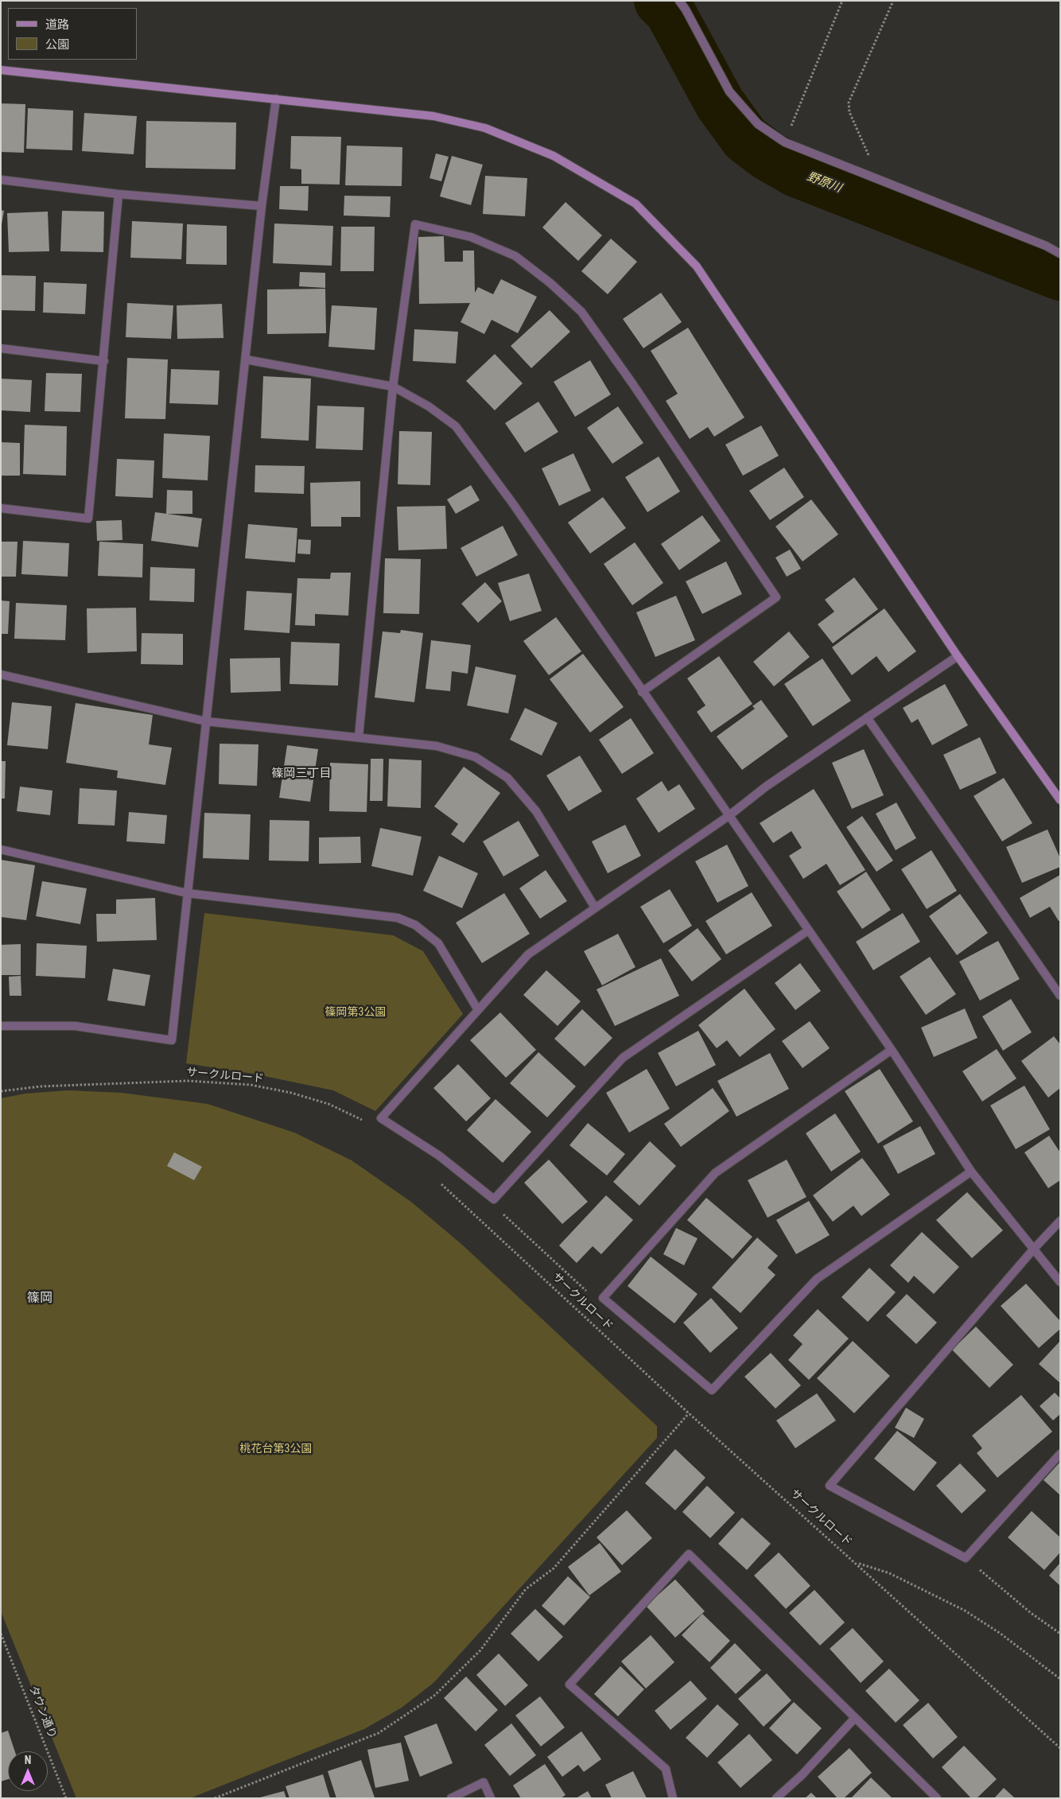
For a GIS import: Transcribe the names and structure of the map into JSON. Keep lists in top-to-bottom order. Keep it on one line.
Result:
{"streets":{"path":["サークルロード","タウン通り"]},"districts":["篠岡三丁目","篠岡"],"water":["野原川"],"parks":["篠岡第3公園","桃花台第3公園"],"legend":["道路","公園"],"north":"top"}
